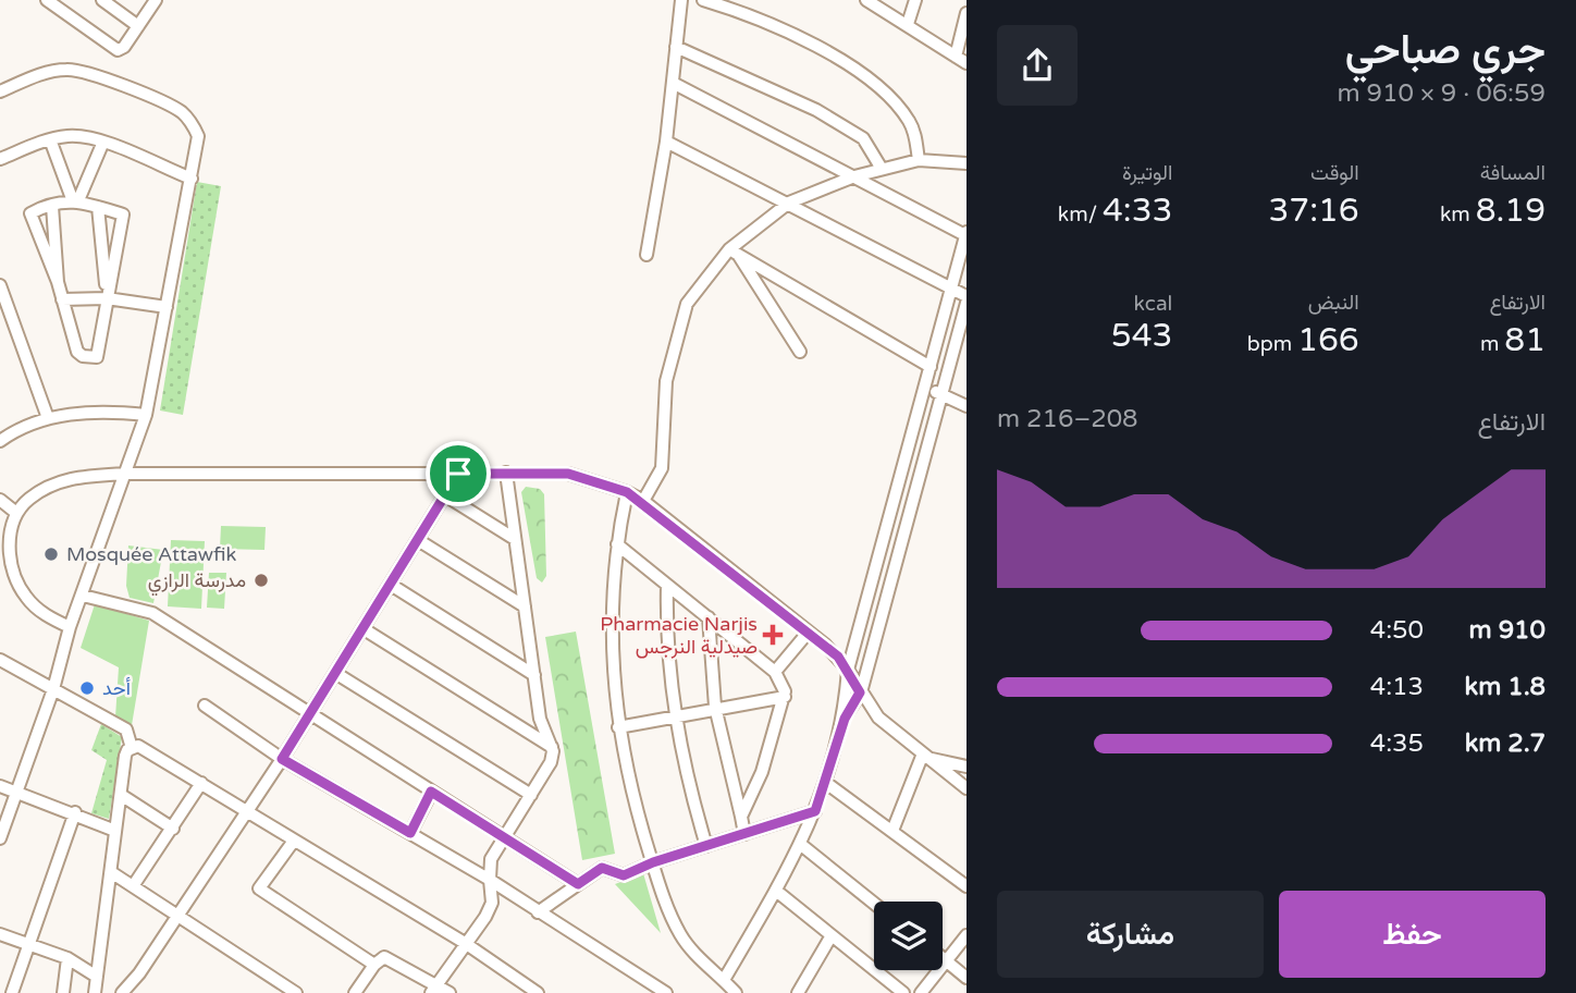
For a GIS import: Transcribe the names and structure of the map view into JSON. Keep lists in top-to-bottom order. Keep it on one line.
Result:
{"places":{"other":["Mosquée Attawfik","مدرسة الرازي","أحد"],"health":["Pharmacie Narjis صيدلية النرجس"]},"page":{"heading":["جري صباحي","06:59 · 9 × 910 m"],"stats":[["المسافة","8.19 km"],["الوقت","37:16"],["الوتيرة","4:33 /km"],["الارتفاع","81 m"],["النبض","166 bpm"],["kcal","543"]],"chart":["الارتفاع","208–216 m"],"list":[{"name":"910 m","note":"4:50"},{"name":"1.8 km","note":"4:13"},{"name":"2.7 km","note":"4:35"}],"buttons":["حفظ","مشاركة"]}}
